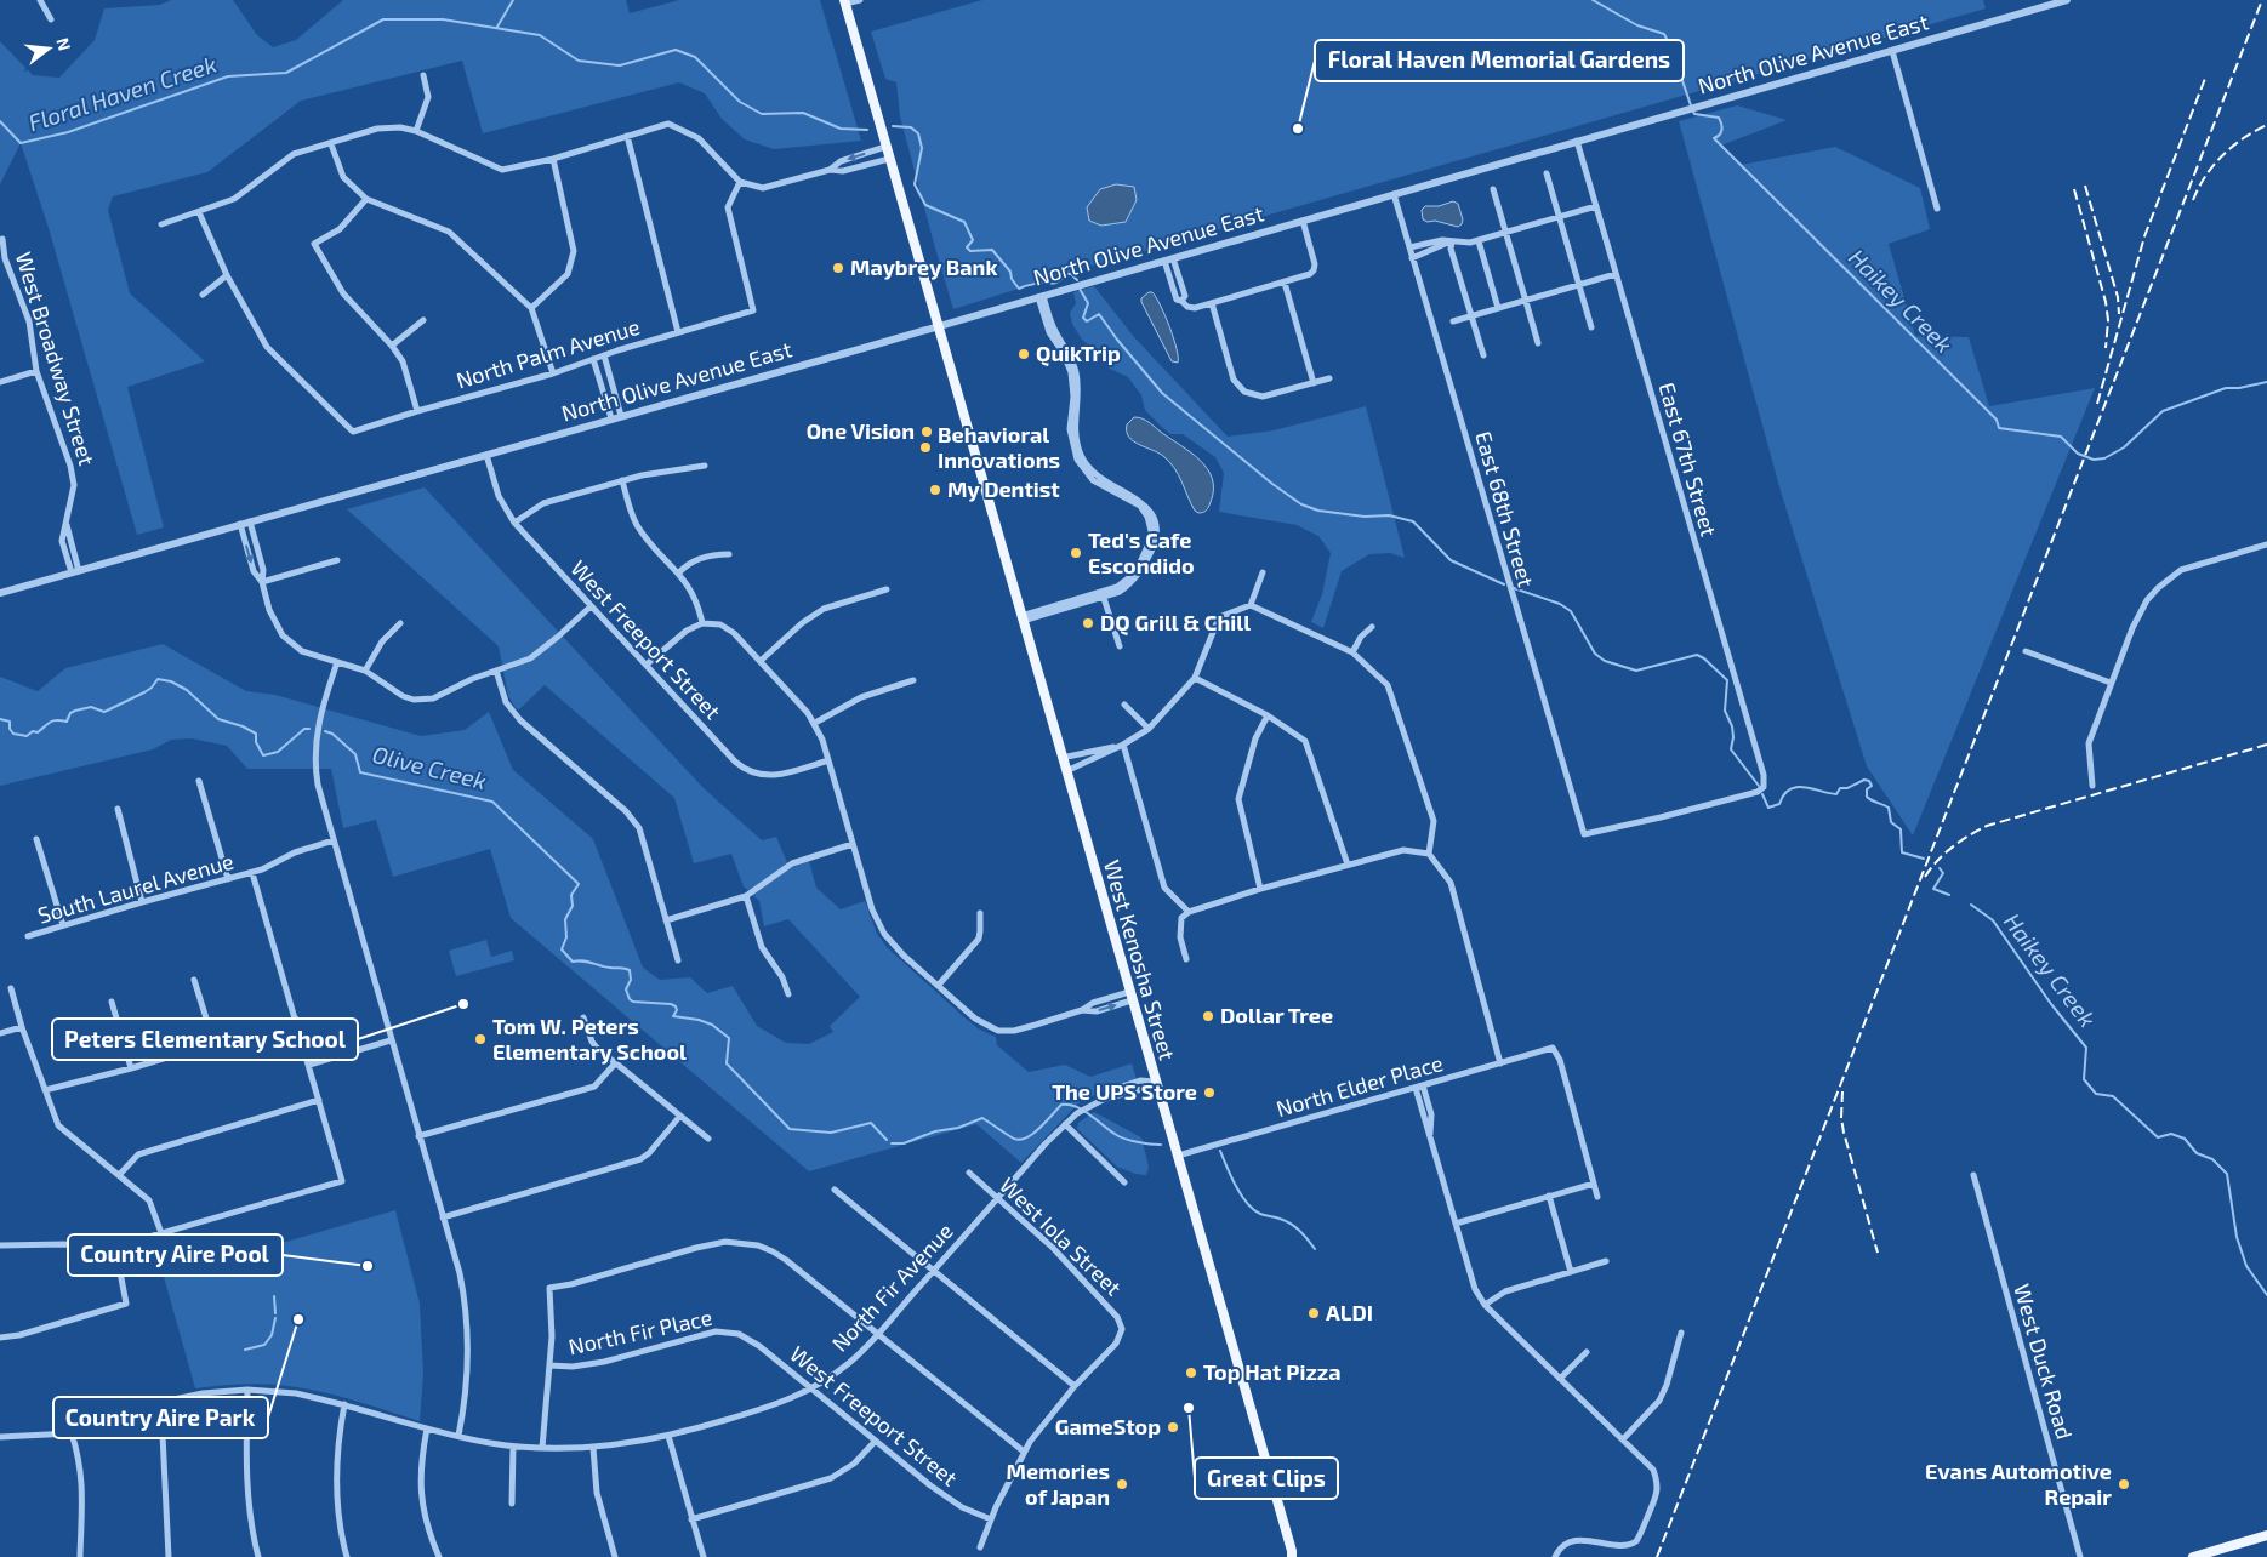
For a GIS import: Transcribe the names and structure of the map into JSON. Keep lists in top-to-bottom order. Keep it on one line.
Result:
{"streets":{"main road":["West Kenosha Street"],"street":["North Olive Avenue East","North Palm Avenue","West Broadway Street","East 67th Street","East 68th Street","West Freeport Street","South Laurel Avenue","North Elder Place","West Iola Street","North Fir Avenue","North Fir Place","West Duck Road"]},"crossings":[["North Olive Avenue East","West Broadway Street"],["North Olive Avenue East","East 67th Street"],["North Olive Avenue East","East 68th Street"],["North Olive Avenue East","West Freeport Street"],["North Olive Avenue East","West Kenosha Street"],["East 67th Street","East 68th Street"],["West Freeport Street","North Fir Avenue"],["West Freeport Street","North Fir Place"],["West Kenosha Street","North Elder Place"],["West Kenosha Street","North Fir Avenue"],["West Iola Street","North Fir Avenue"]],"water":["Floral Haven Creek","Haikey Creek","Olive Creek"],"places":["Floral Haven Memorial Gardens","Maybrey Bank","QuikTrip","One Vision","Behavioral Innovations","My Dentist","Ted's Cafe Escondido","DQ Grill & Chill","Peters Elementary School","Dollar Tree","Tom W. Peters Elementary School","The UPS Store","Country Aire Pool","ALDI","Country Aire Park","Top Hat Pizza","Great Clips","GameStop","Memories of Japan","Evans Automotive Repair"],"north":"right"}
